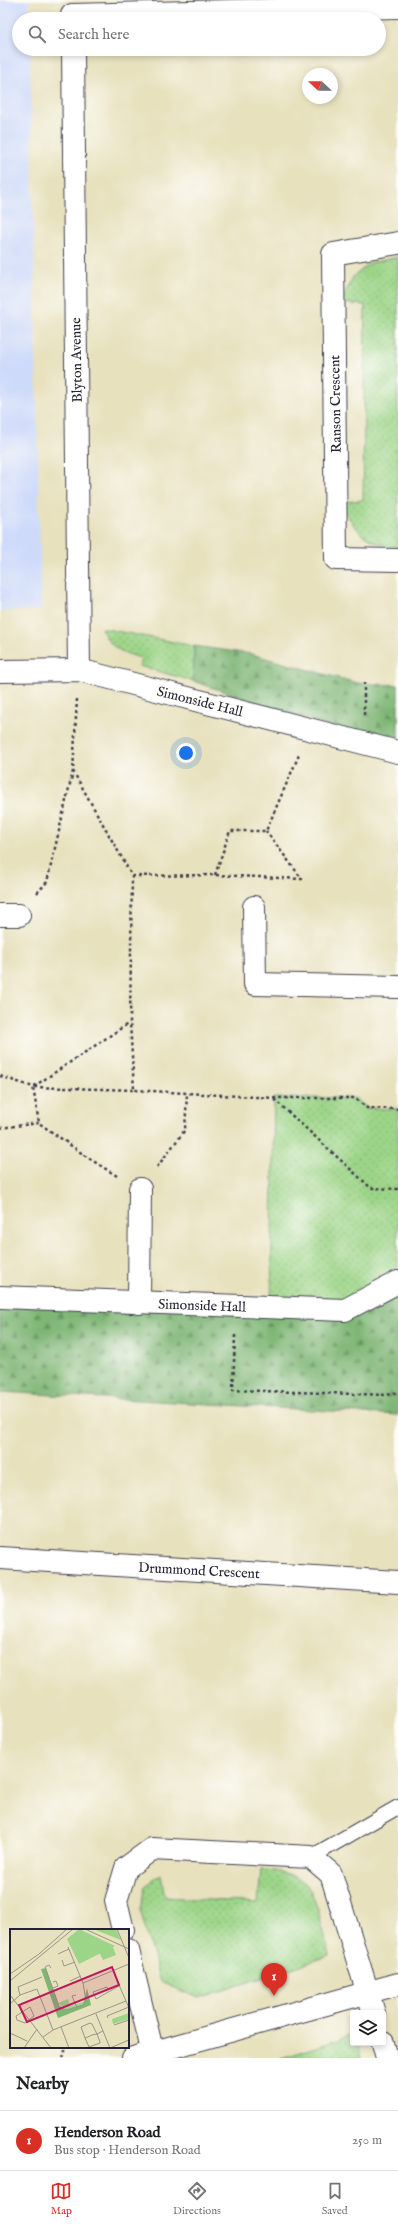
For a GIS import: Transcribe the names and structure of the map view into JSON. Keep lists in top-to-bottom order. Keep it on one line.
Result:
{"streets":{"street":["Blyton Avenue","Ranson Crescent","Simonside Hall","Drummond Crescent"]},"crossings":[["Blyton Avenue","Simonside Hall"]],"north":"left","page":{"search":"Search here","pins":"1","heading":"Nearby","list":[{"mark":"1","name":"Henderson Road","note":"Bus stop · Henderson Road","value":"250 m"}],"nav":["Map","Directions","Saved"]}}
